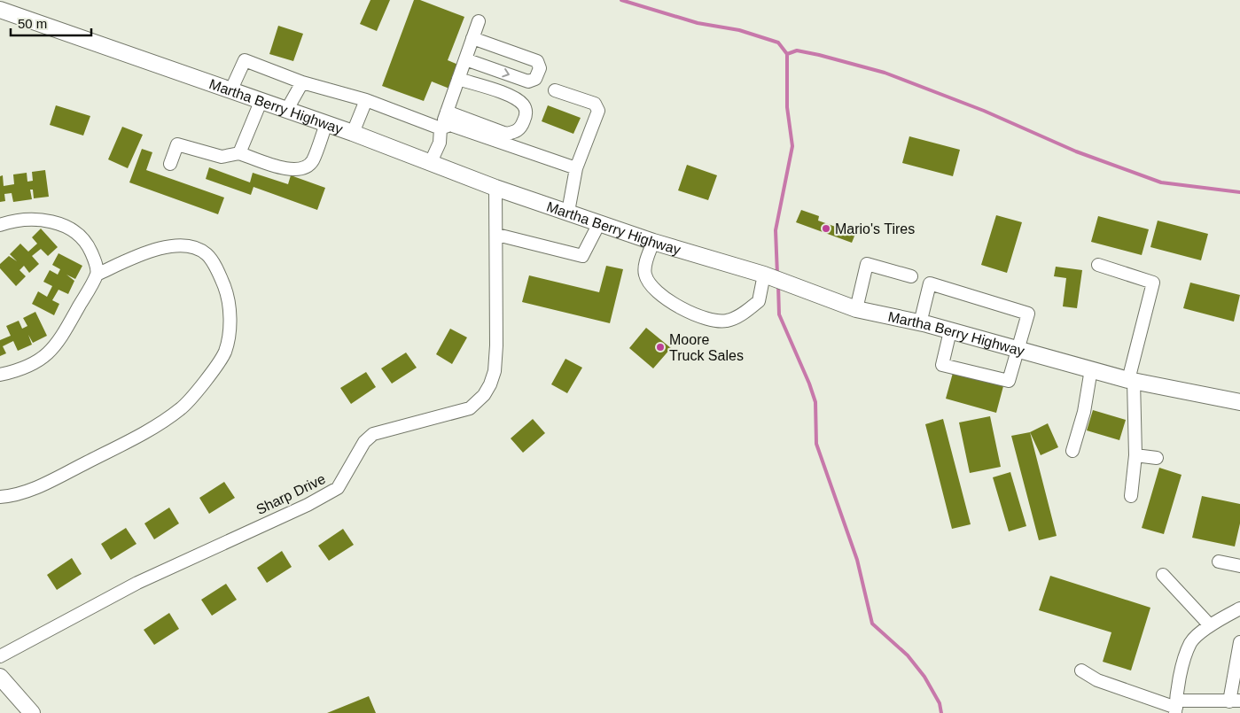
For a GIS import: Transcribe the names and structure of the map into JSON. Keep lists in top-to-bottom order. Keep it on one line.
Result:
{"streets":{"main road":["Martha Berry Highway"],"street":["Sharp Drive"]},"crossings":[["Martha Berry Highway","Sharp Drive"]],"places":["Mario's Tires","Moore Truck Sales"],"scale_bar":"50 m"}
